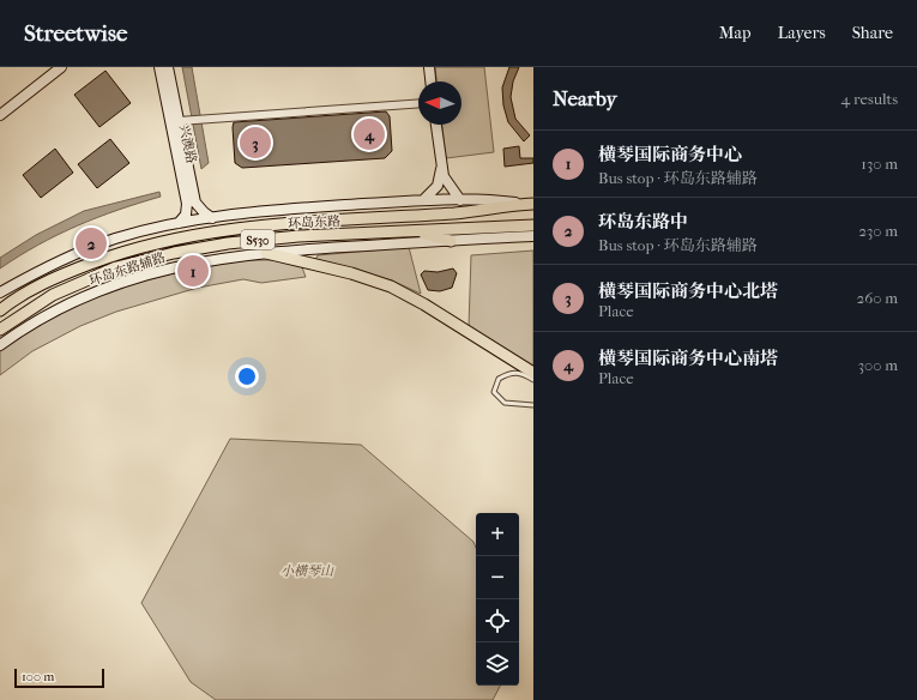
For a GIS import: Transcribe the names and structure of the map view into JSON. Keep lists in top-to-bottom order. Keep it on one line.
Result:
{"streets":{"main road":["兴澳路","环岛东路","S530","环岛东路辅路"]},"parks":["小橫琴山"],"scale_bar":"100 m","north":"left","page":{"header":"Streetwise","nav":["Map","Layers","Share"],"heading":["Nearby","4 results"],"pins":["4","3","2","1"],"list":[{"mark":"1","name":"横琴国际商务中心","note":"Bus stop · 环岛东路辅路","value":"130 m"},{"mark":"2","name":"环岛东路中","note":"Bus stop · 环岛东路辅路","value":"230 m"},{"mark":"3","name":"横琴国际商务中心北塔","note":"Place","value":"260 m"},{"mark":"4","name":"横琴国际商务中心南塔","note":"Place","value":"300 m"}],"map_buttons":["+","−"],"scale":"100 m"}}
